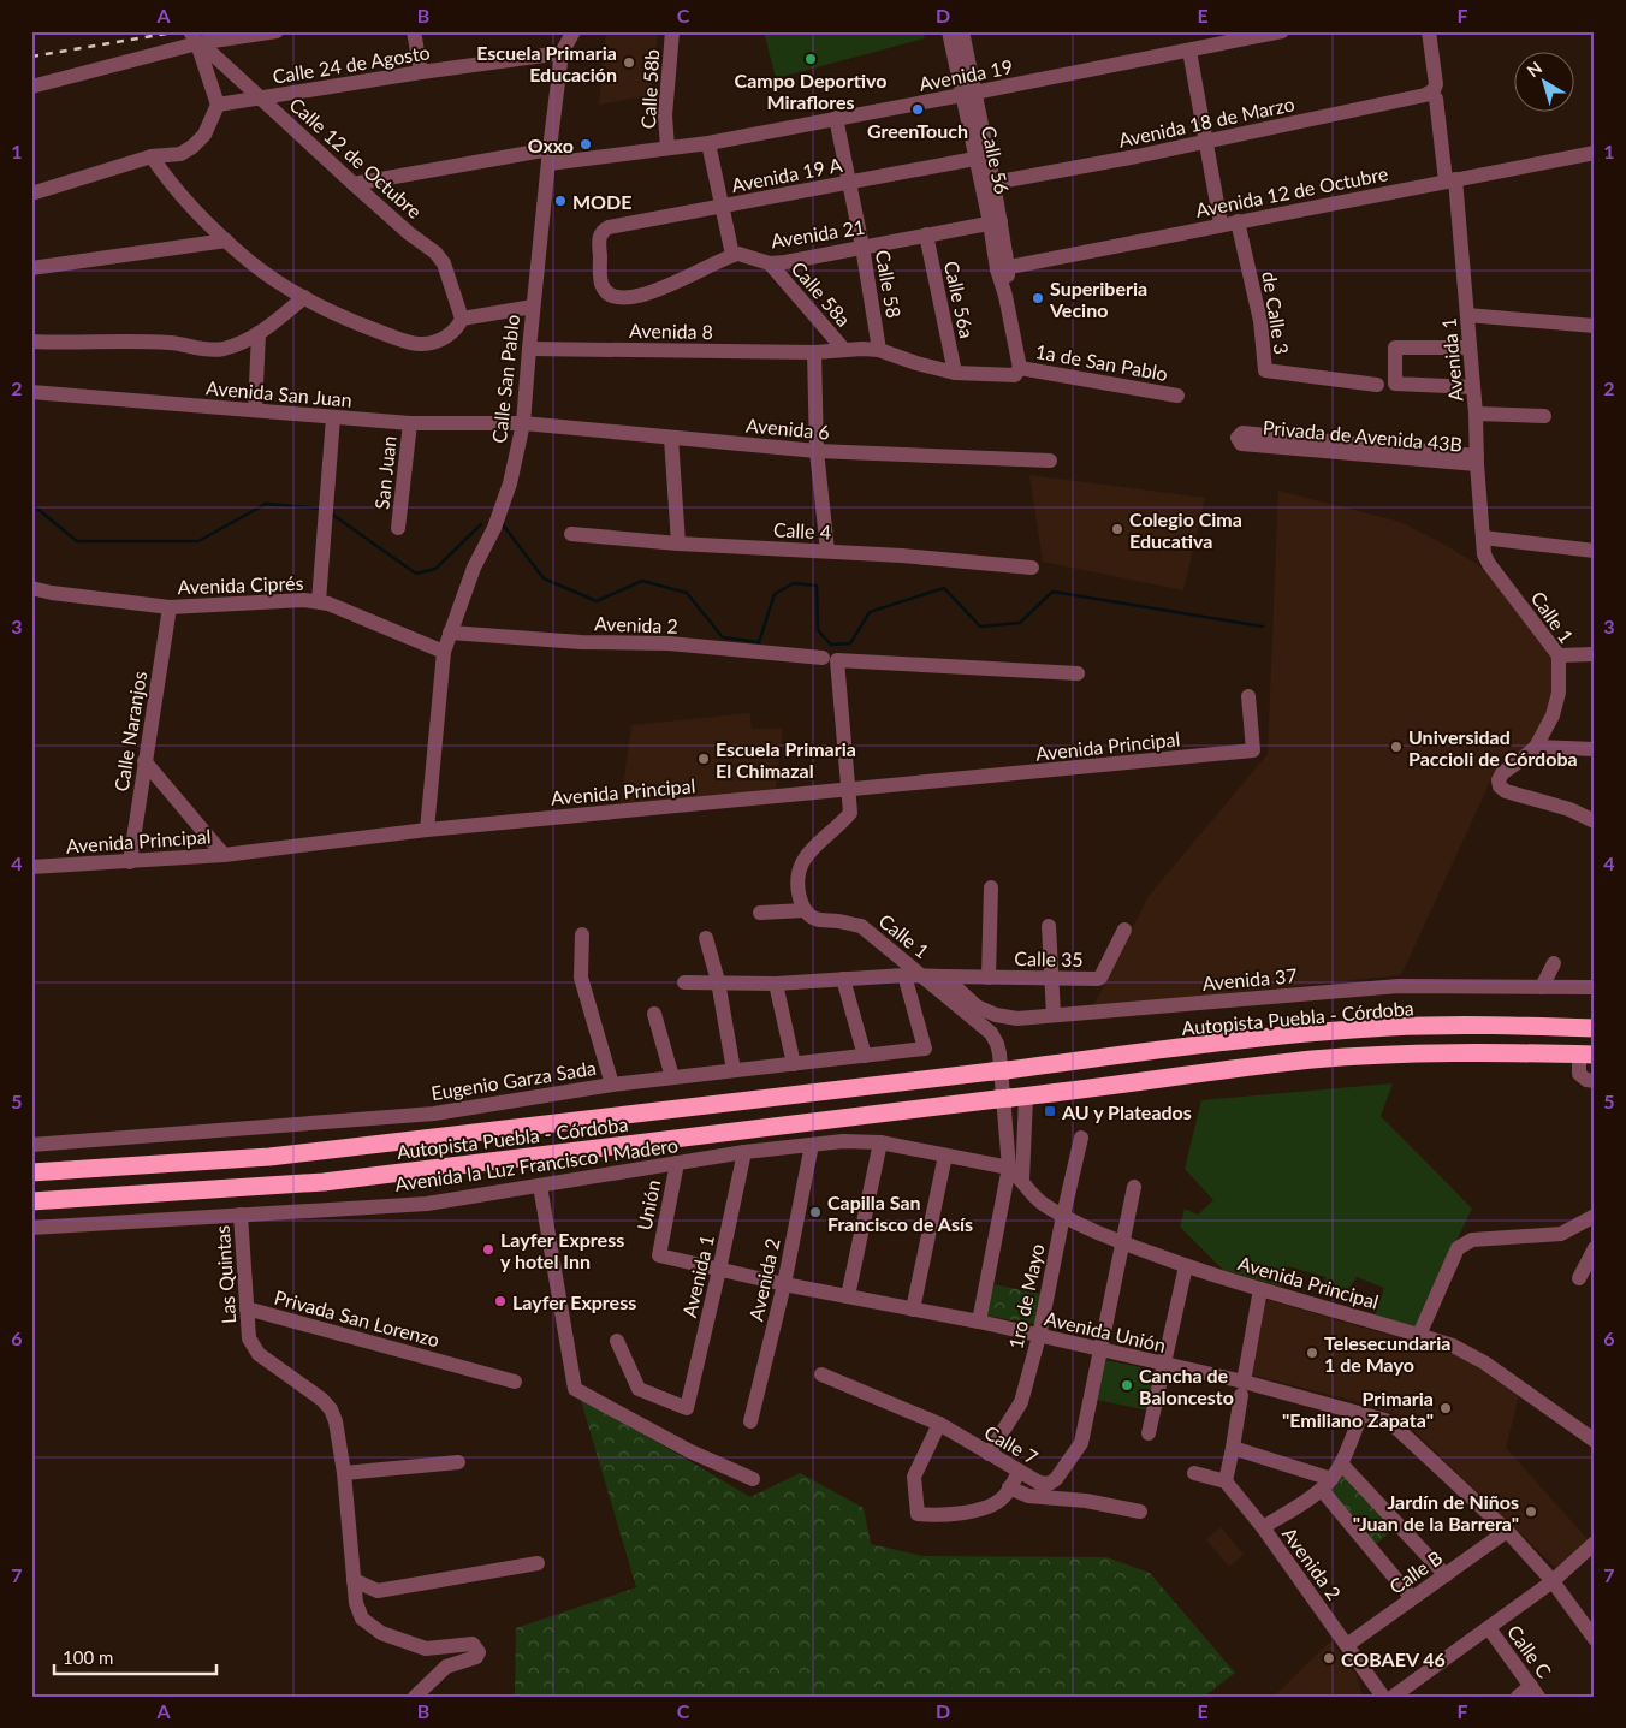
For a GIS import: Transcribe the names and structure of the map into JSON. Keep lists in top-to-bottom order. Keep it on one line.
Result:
{"streets":{"highway":["Autopista Puebla - Córdoba"],"street":["Calle 24 de Agosto","Avenida 19","Calle 58b","Avenida 18 de Marzo","Calle 12 de Octubre","Calle 56","Avenida 19 A","Avenida 12 de Octubre","Avenida 21","Calle 58","Calle 58a","Calle 56a","de Calle 3","Avenida 8","Avenida 1","1a de San Pablo","Calle San Pablo","Avenida San Juan","Avenida 6","Privada de Avenida 43B","San Juan","Calle 4","Avenida Ciprés","Calle 1","Avenida 2","Calle Naranjos","Avenida Principal","Calle 35","Avenida 37","Eugenio Garza Sada","Avenida la Luz Francisco I Madero","Unión","Las Quintas","1ro de Mayo","Privada San Lorenzo","Avenida Unión","Calle 7","Calle B","Calle C"]},"crossings":[["Calle 24 de Agosto","Calle 12 de Octubre"],["Calle 24 de Agosto","Calle San Pablo"],["Avenida 19","Calle 58b"],["Avenida 19","Calle 12 de Octubre"],["Avenida 19","Calle 56"],["Avenida 19","Calle 58"],["Avenida 19","Calle San Pablo"],["Avenida 18 de Marzo","Calle 56"],["Avenida 18 de Marzo","Avenida 1"],["Calle 56","Avenida 19 A"],["Calle 56","Avenida 12 de Octubre"],["Calle 56","Avenida 21"],["Calle 56","1a de San Pablo"],["Avenida 19 A","Avenida 21"],["Avenida 19 A","Calle 58"],["Avenida 12 de Octubre","de Calle 3"],["Avenida 12 de Octubre","Avenida 1"],["Avenida 21","Calle 58"],["Avenida 21","Calle 58a"],["Avenida 21","Calle 56a"],["Calle 58","Avenida 8"],["Calle 58a","Avenida 8"],["Avenida 8","Calle San Pablo"],["Avenida 1","Privada de Avenida 43B"],["Avenida 1","Calle 1"],["Avenida 1","Avenida la Luz Francisco I Madero"],["Avenida 1","Avenida Unión"],["Calle San Pablo","Avenida San Juan"],["Calle San Pablo","Avenida 6"],["Calle San Pablo","Avenida Ciprés"],["Calle San Pablo","Avenida 2"],["Calle San Pablo","Avenida Principal"],["Avenida San Juan","Avenida 6"],["Avenida San Juan","San Juan"],["Avenida Ciprés","Calle Naranjos"],["Calle 1","Avenida Principal"],["Calle 1","Avenida la Luz Francisco I Madero"],["Calle 1","Avenida Unión"],["Avenida 2","Avenida la Luz Francisco I Madero"],["Avenida 2","Avenida Unión"],["Avenida 2","Calle B"],["Calle Naranjos","Avenida Principal"],["Avenida Principal","Avenida la Luz Francisco I Madero"],["Avenida Principal","1ro de Mayo"],["Calle 35","Avenida 37"],["Avenida la Luz Francisco I Madero","Unión"],["Avenida la Luz Francisco I Madero","Las Quintas"],["Unión","Avenida Unión"],["Las Quintas","Privada San Lorenzo"],["1ro de Mayo","Avenida Unión"],["1ro de Mayo","Calle 7"],["Avenida Unión","Calle 7"],["Avenida Unión","Calle B"]],"places":{"other":["Campo Deportivo Miraflores","Escuela Primaria Educación","GreenTouch","Oxxo","MODE","Superiberia Vecino","Colegio Cima Educativa","Universidad Paccioli de Córdoba","Escuela Primaria El Chimazal","Capilla San Francisco de Asís","Layfer Express y hotel Inn","Layfer Express","Telesecundaria 1 de Mayo","Cancha de Baloncesto","Primaria \"Emiliano Zapata\"","Jardín de Niños \"Juan de la Barrera\"","COBAEV 46"],"transit":["AU y Plateados"]},"scale_bar":"100 m","north":"top left","grid":{"columns":["A","B","C","D","E","F"],"rows":["1","2","3","4","5","6","7"]}}
